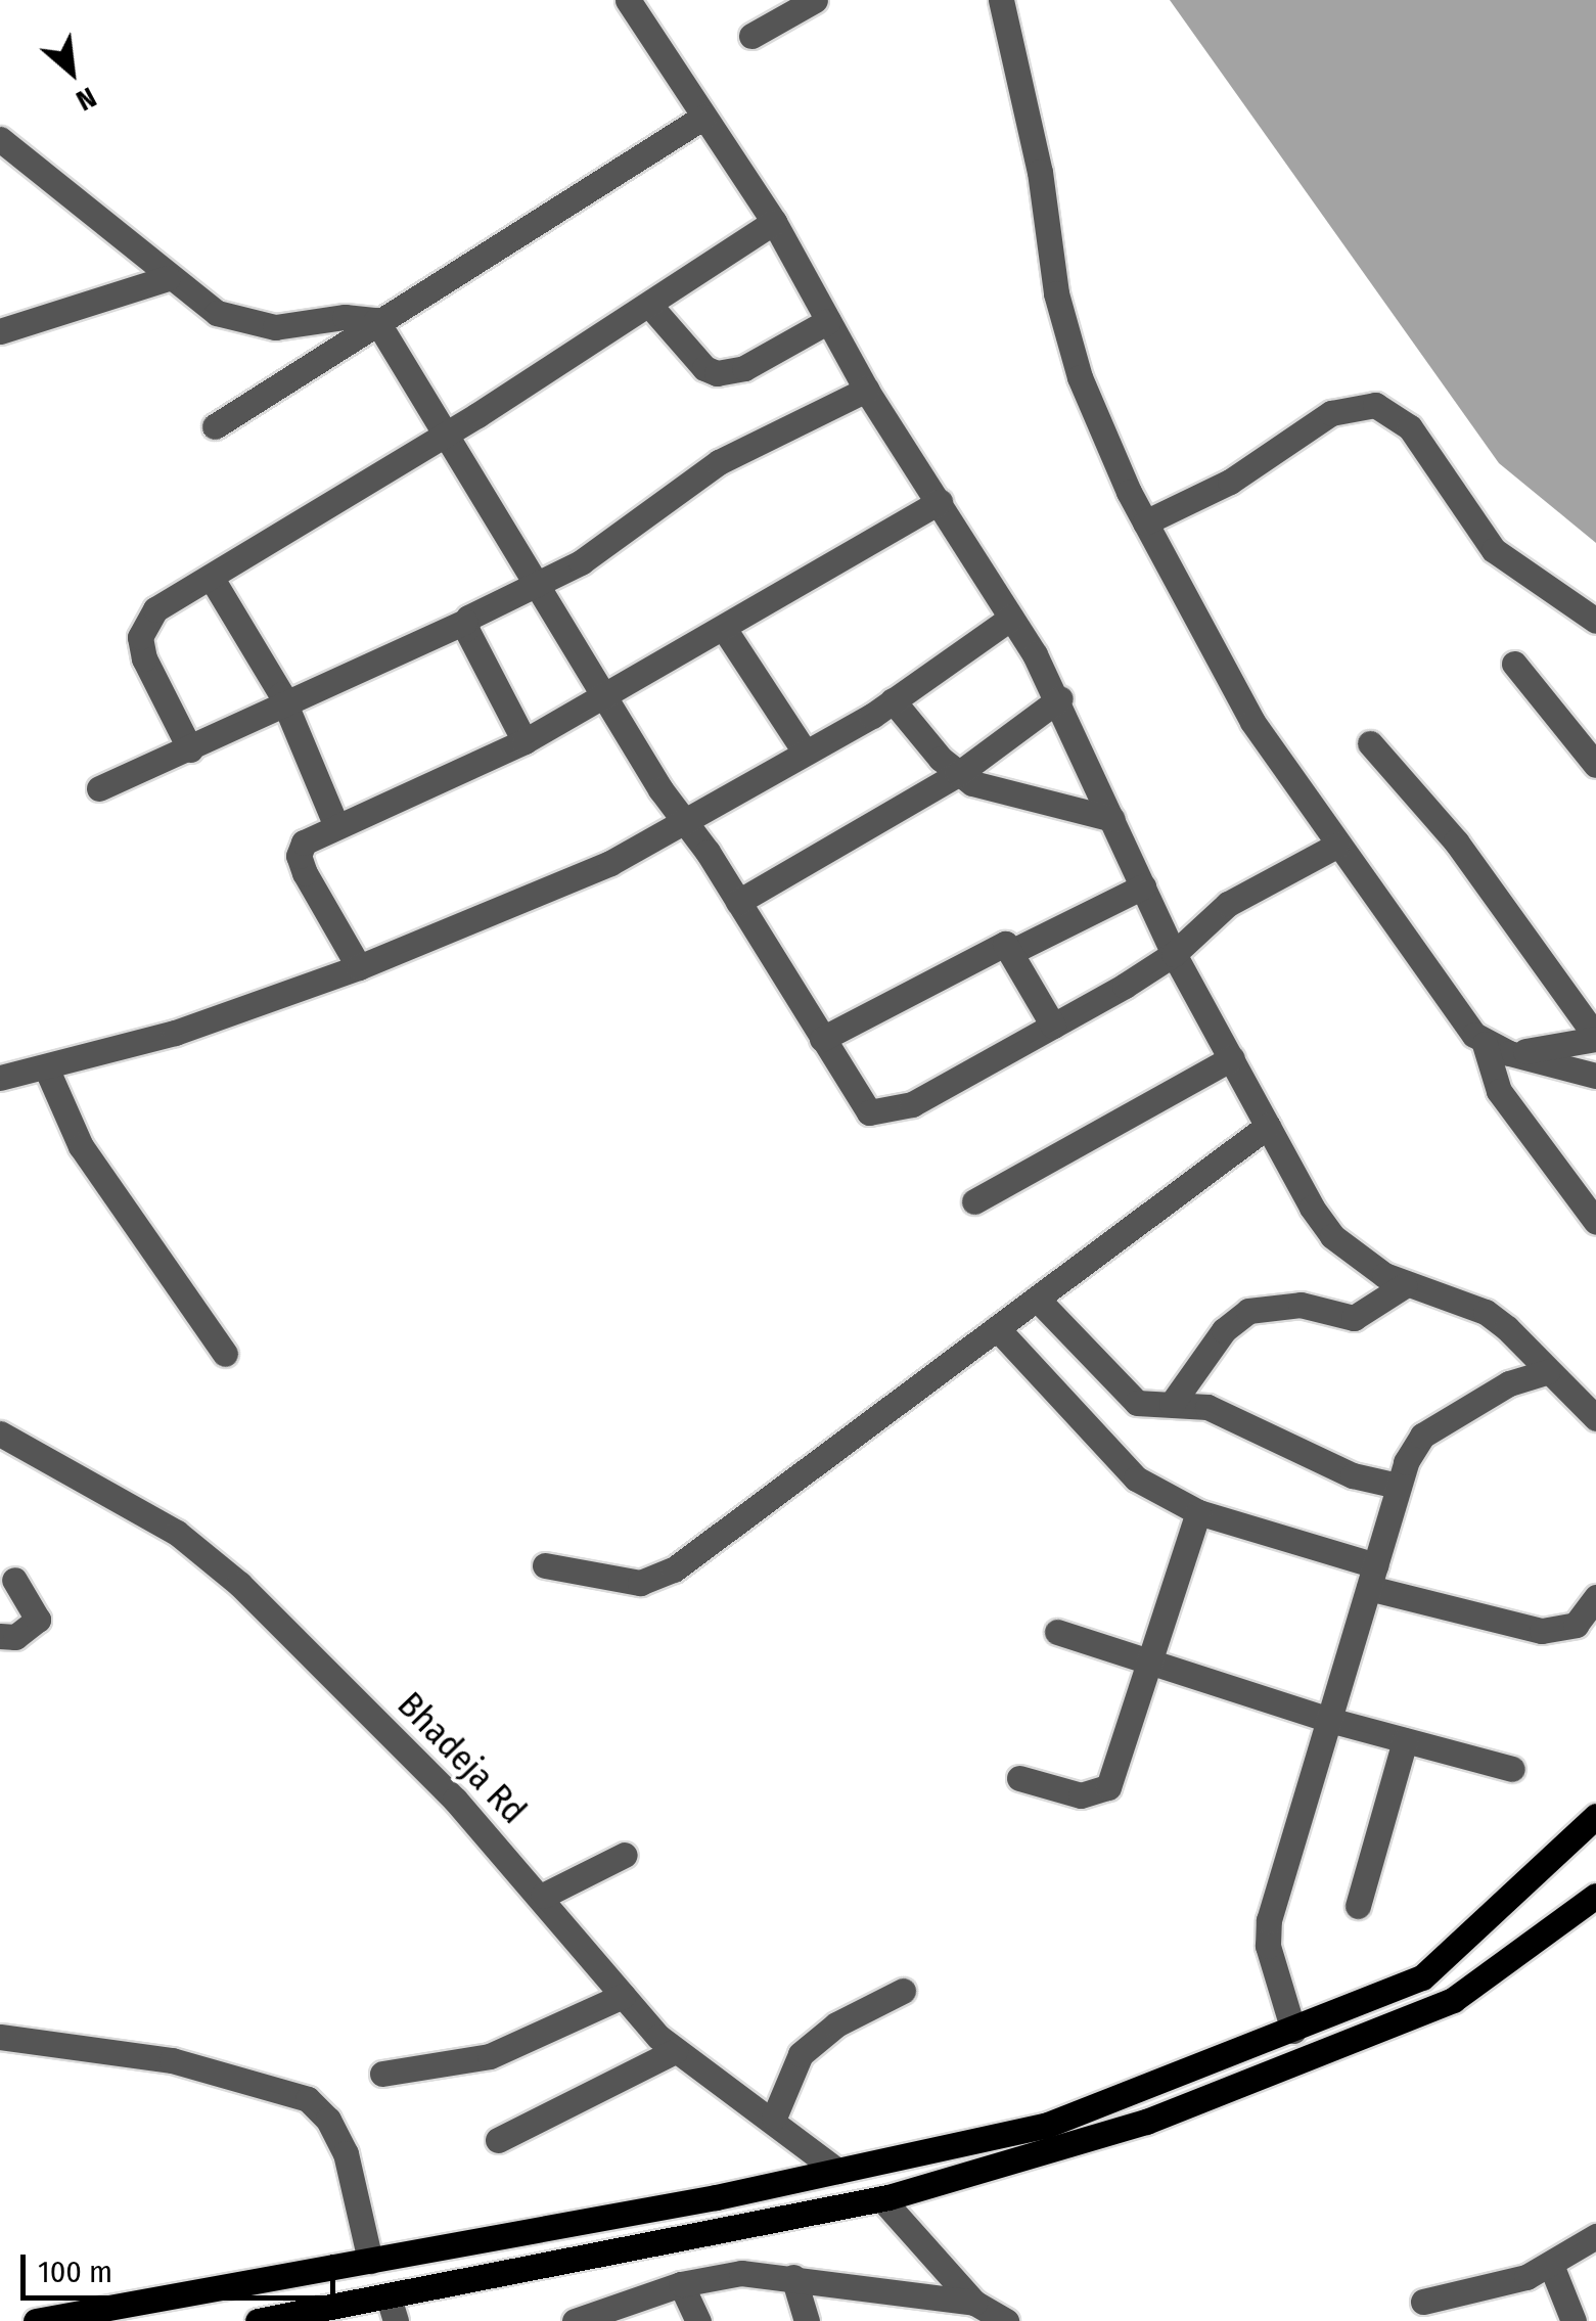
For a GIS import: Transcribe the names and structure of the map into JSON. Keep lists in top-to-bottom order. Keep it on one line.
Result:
{"streets":{"street":["Bhadeja Rd"]},"scale_bar":"100 m","north":"bottom right"}
